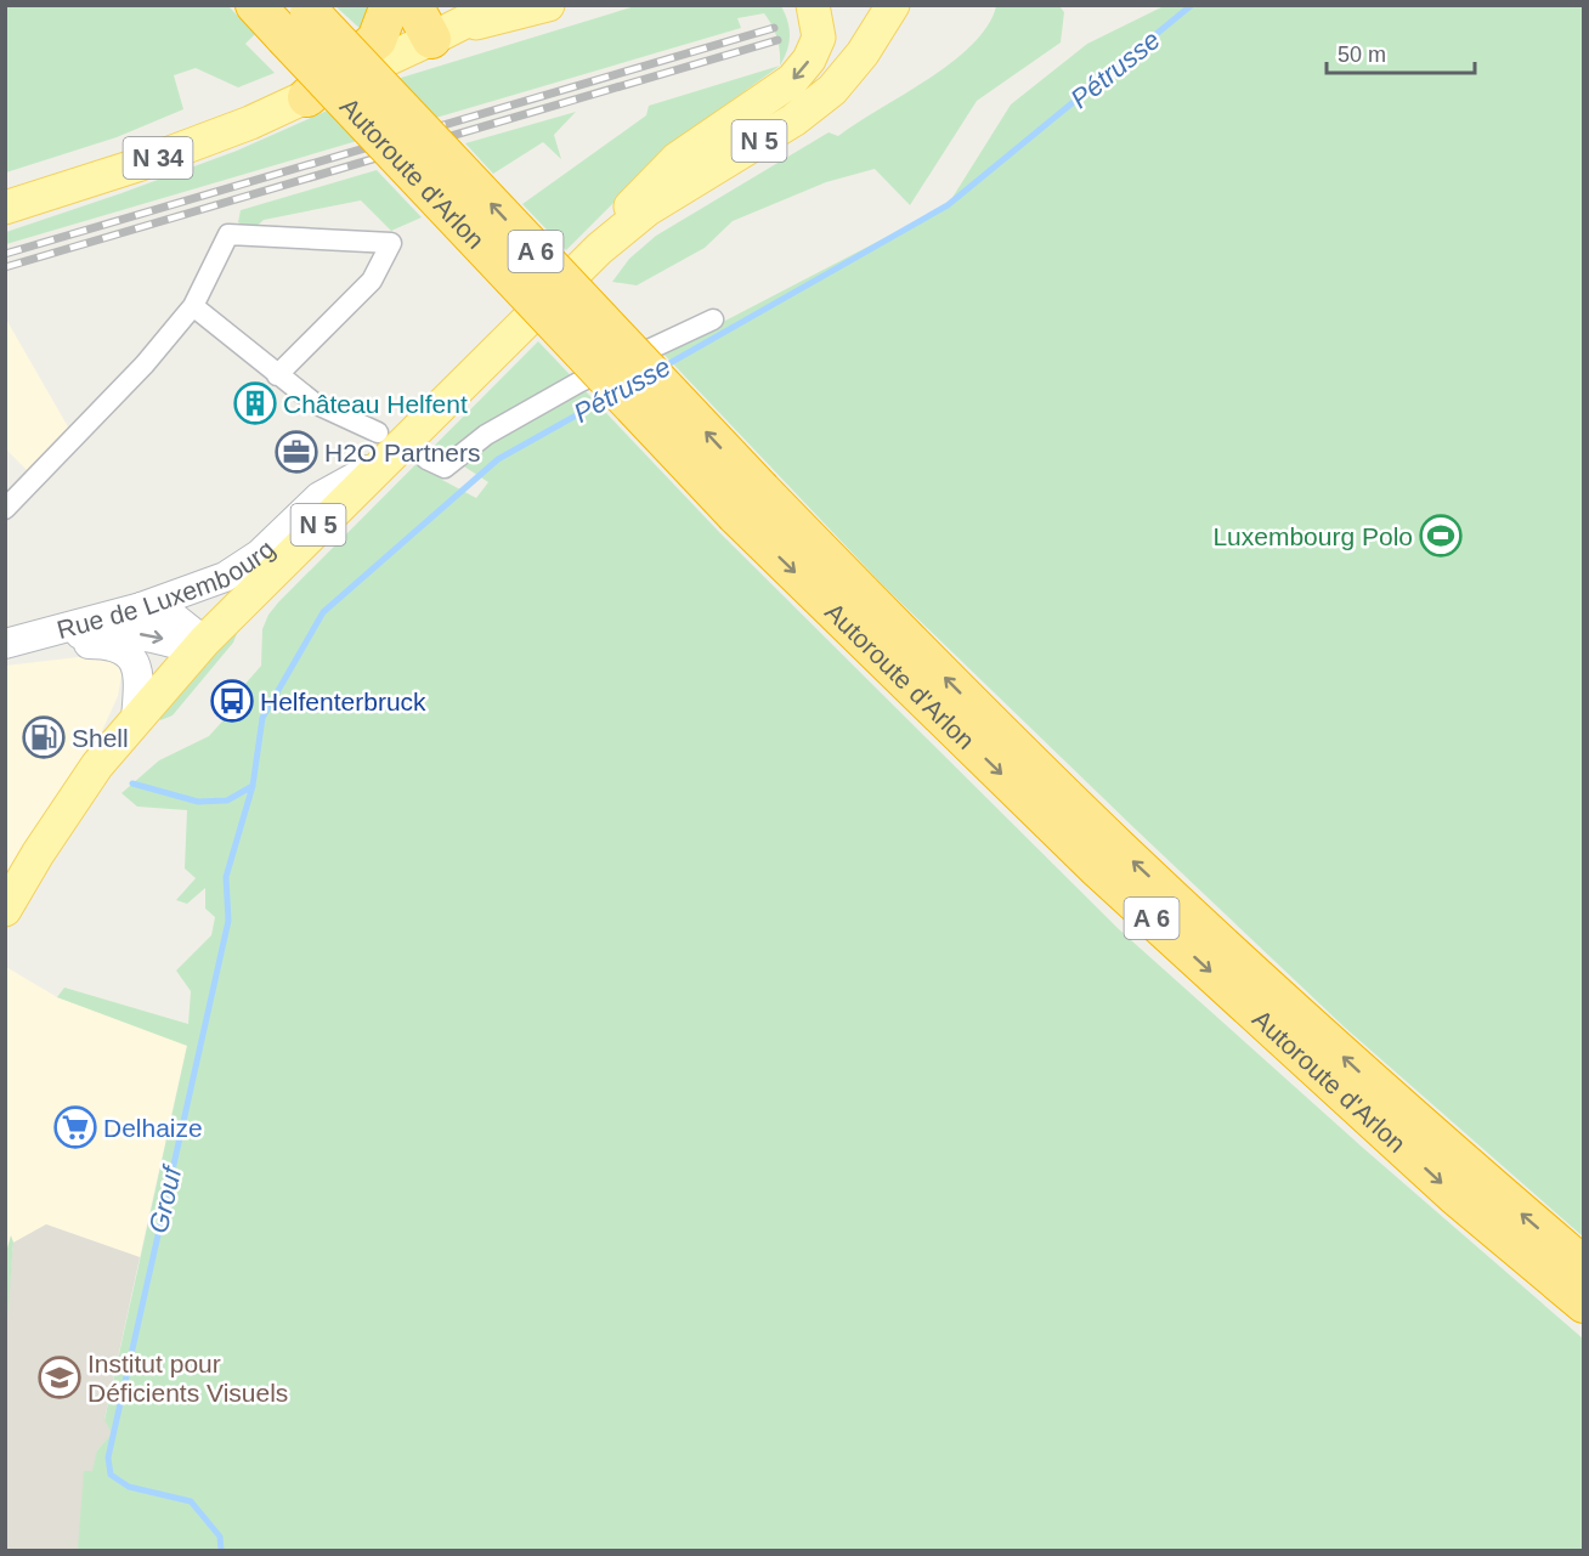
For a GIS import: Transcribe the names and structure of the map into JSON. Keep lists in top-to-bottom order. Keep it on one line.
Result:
{"streets":{"highway":["Autoroute d'Arlon","A 6"],"main road":["N 5","N 34","Rue de Luxembourg"]},"crossings":[["N 5","Rue de Luxembourg"]],"water":["Pétrusse","Grouf"],"places":{"building":["Château Helfent"],"office":["H2O Partners"],"sports":["Luxembourg Polo"],"bus stop":["Helfenterbruck"],"fuel station":["Shell"],"supermarket":["Delhaize"],"school or university":["Institut pour Déficients Visuels"]},"scale_bar":"50 m"}
